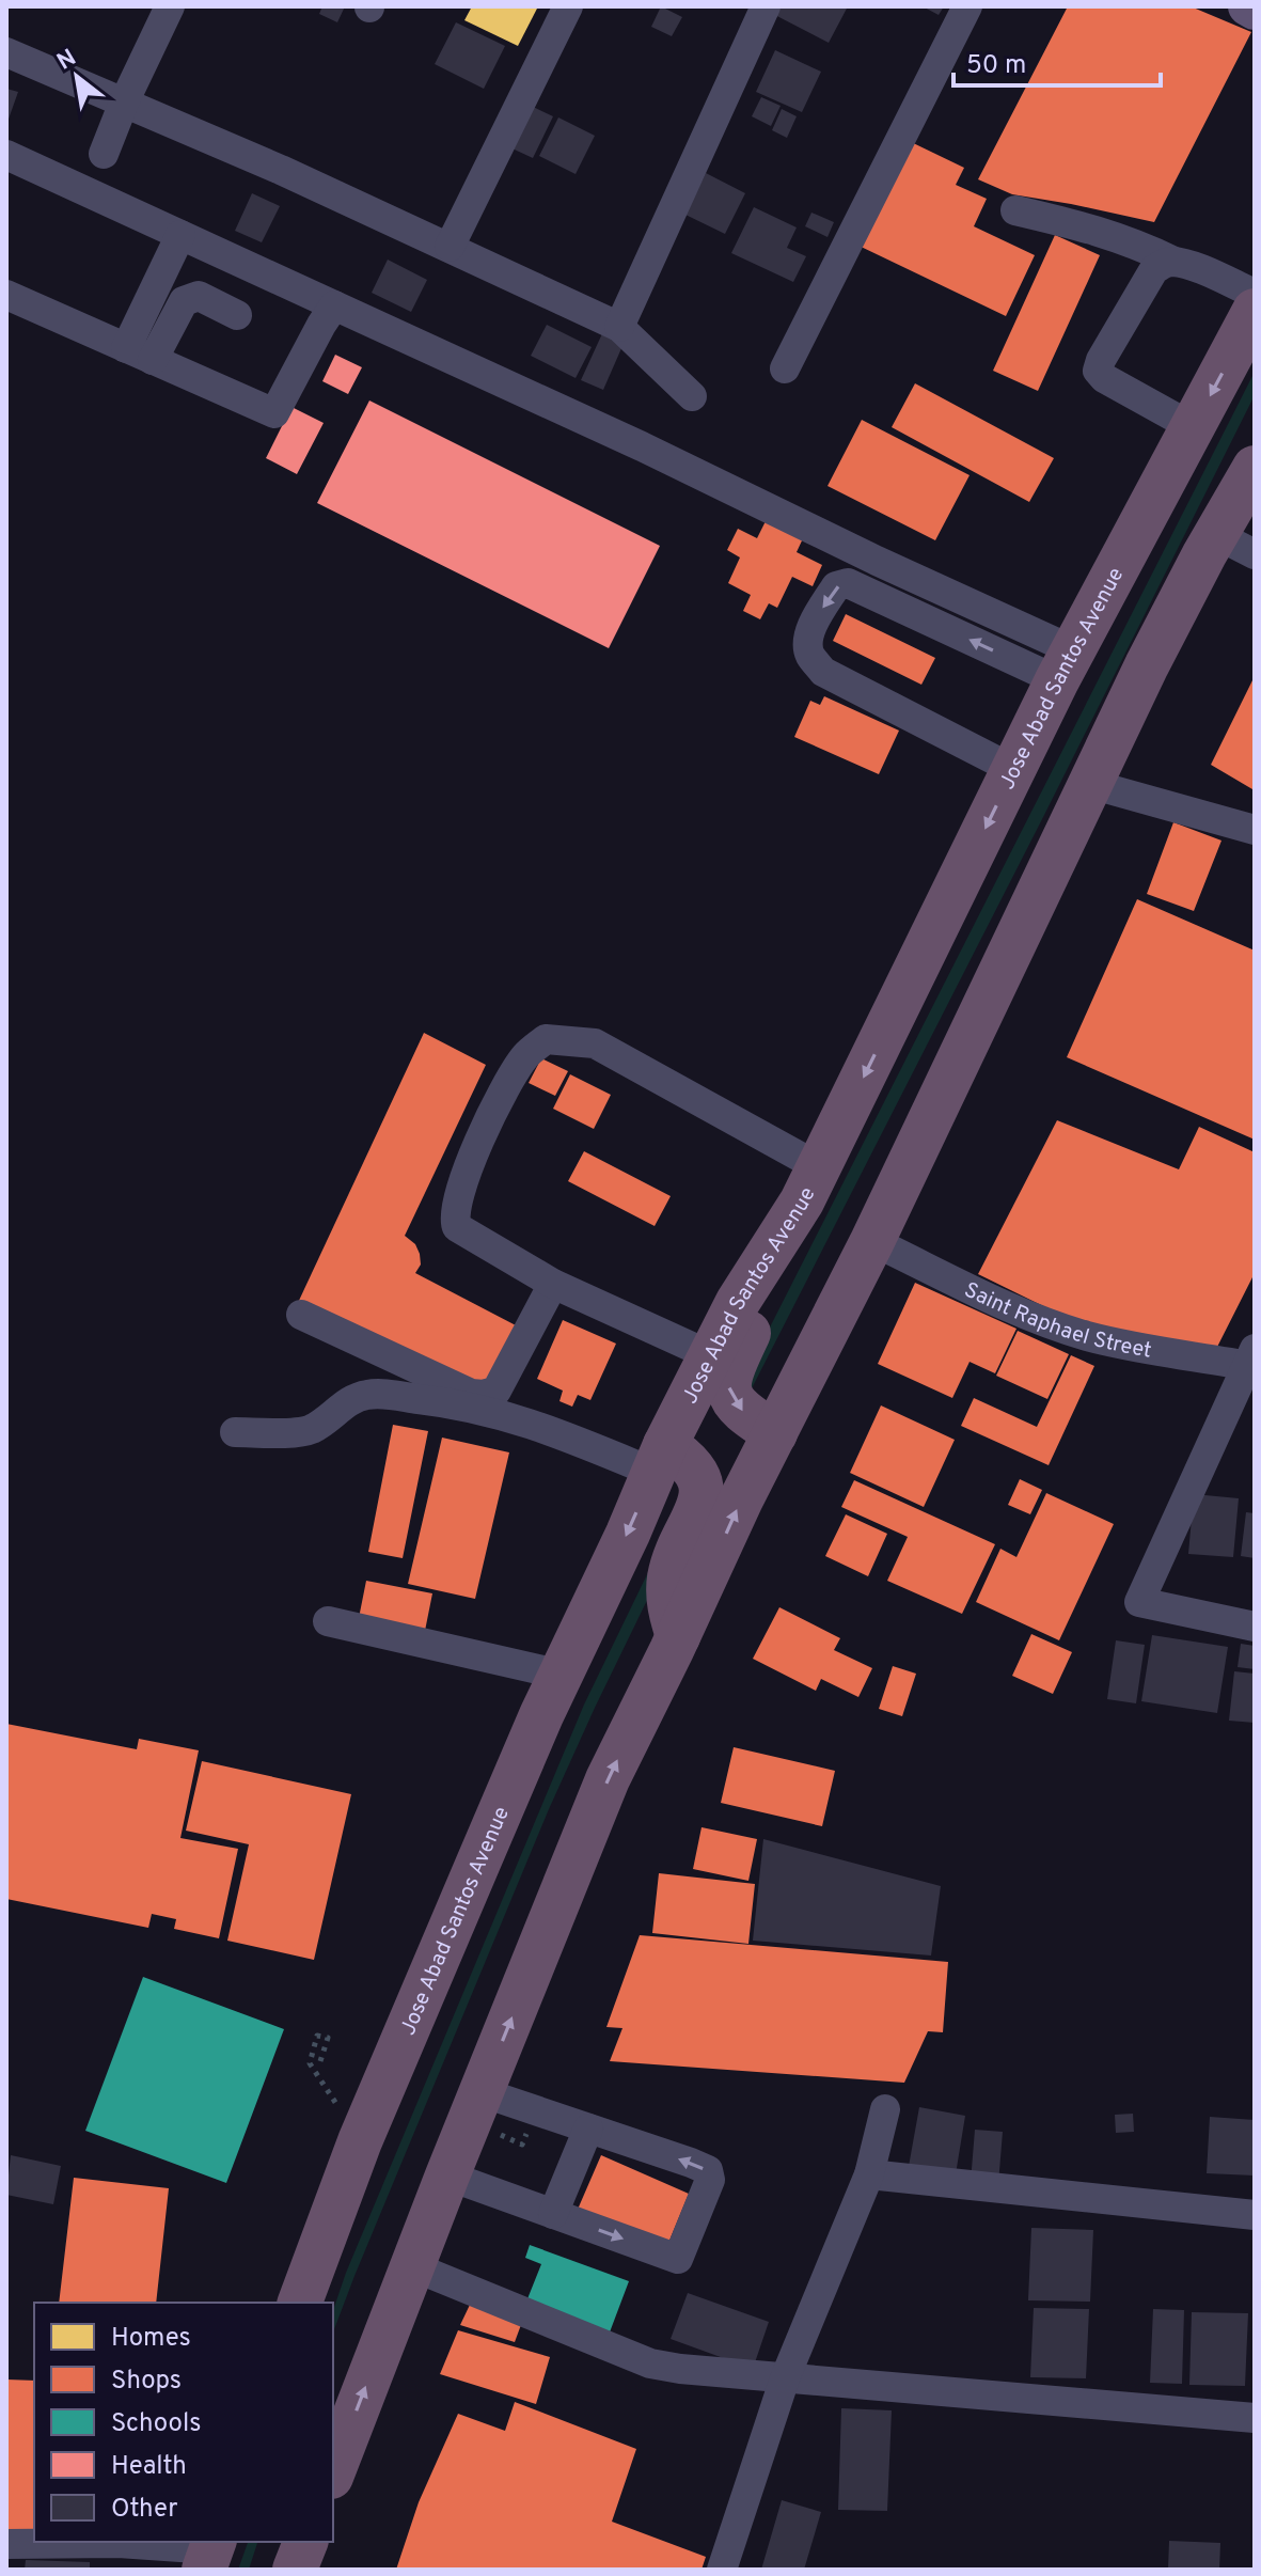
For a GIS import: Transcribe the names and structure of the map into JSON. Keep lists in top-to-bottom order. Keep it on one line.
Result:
{"streets":{"highway":["Jose Abad Santos Avenue"],"street":["Saint Raphael Street"]},"legend":["Homes","Shops","Schools","Health","Other"],"scale_bar":"50 m","north":"top left"}
